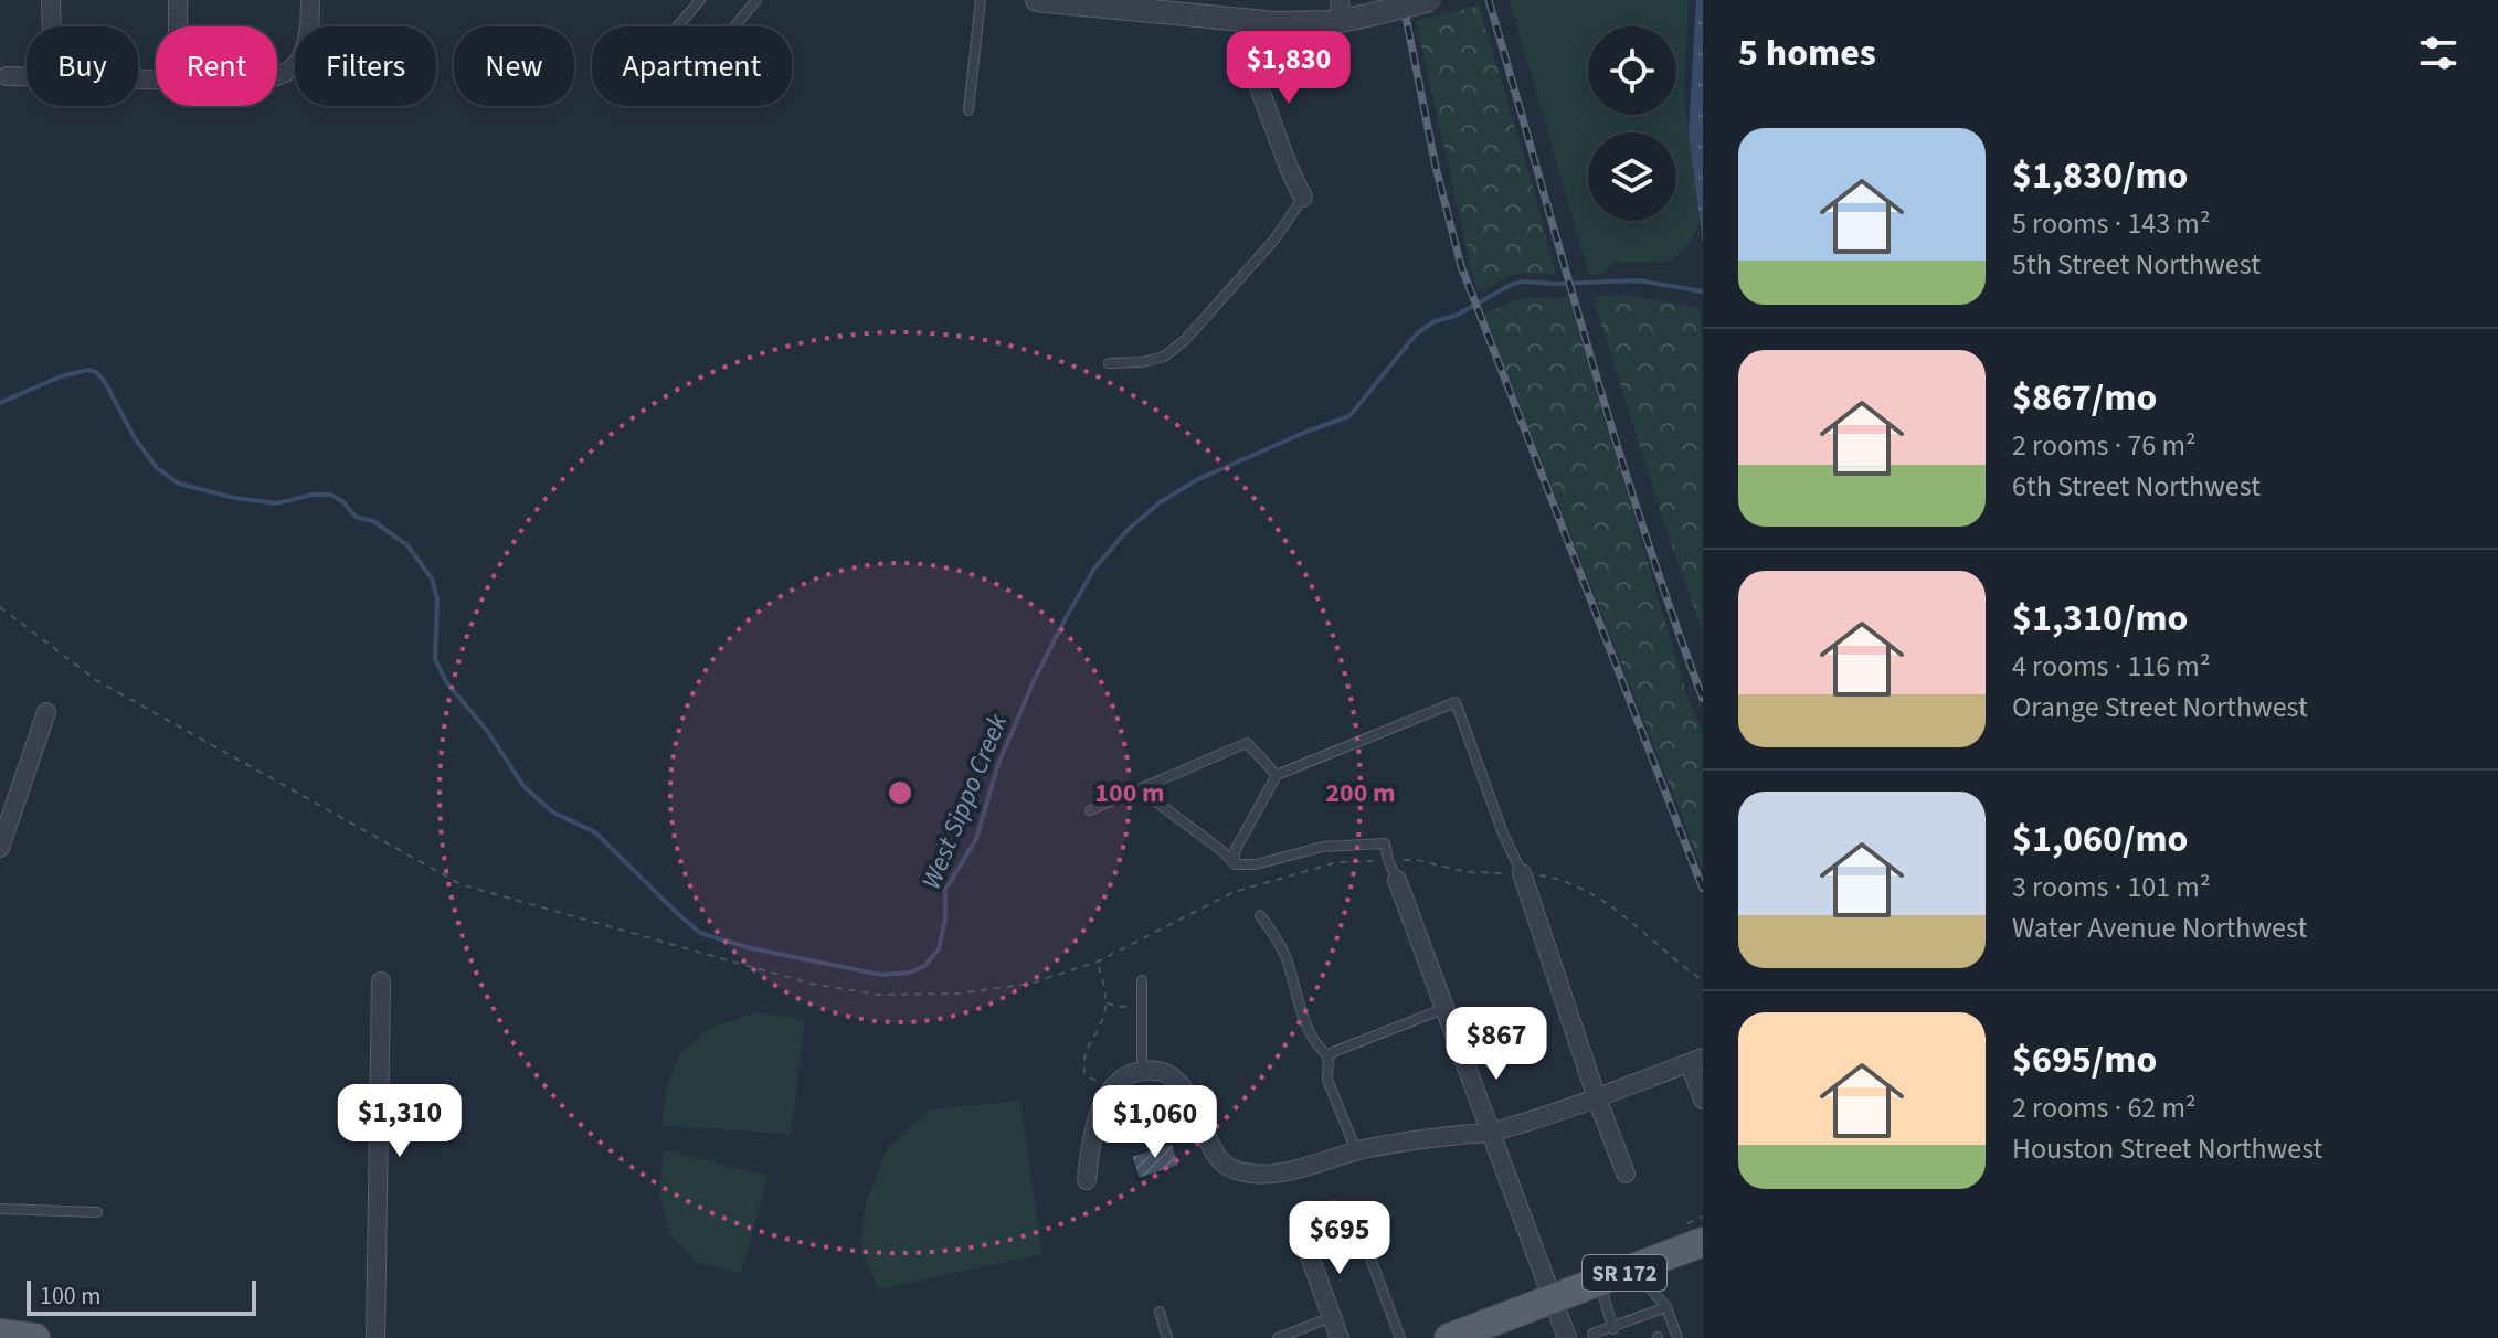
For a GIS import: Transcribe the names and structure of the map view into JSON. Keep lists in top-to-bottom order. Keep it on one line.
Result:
{"streets":{"main road":["SR 172"]},"water":["West Sippo Creek"],"scale_bar":"100 m","page":{"heading":"5 homes","chip":["Buy","Rent","Filters","New","Apartment"],"price":["$1,830","$867","$1,310","$1,060","$695"],"list":[{"name":"$1,830/mo","note":"5 rooms · 143 m² · 5th Street Northwest"},{"name":"$867/mo","note":"2 rooms · 76 m² · 6th Street Northwest"},{"name":"$1,310/mo","note":"4 rooms · 116 m² · Orange Street Northwest"},{"name":"$1,060/mo","note":"3 rooms · 101 m² · Water Avenue Northwest"},{"name":"$695/mo","note":"2 rooms · 62 m² · Houston Street Northwest"}],"scale":"100 m"},"rings":["100 m","200 m"]}
